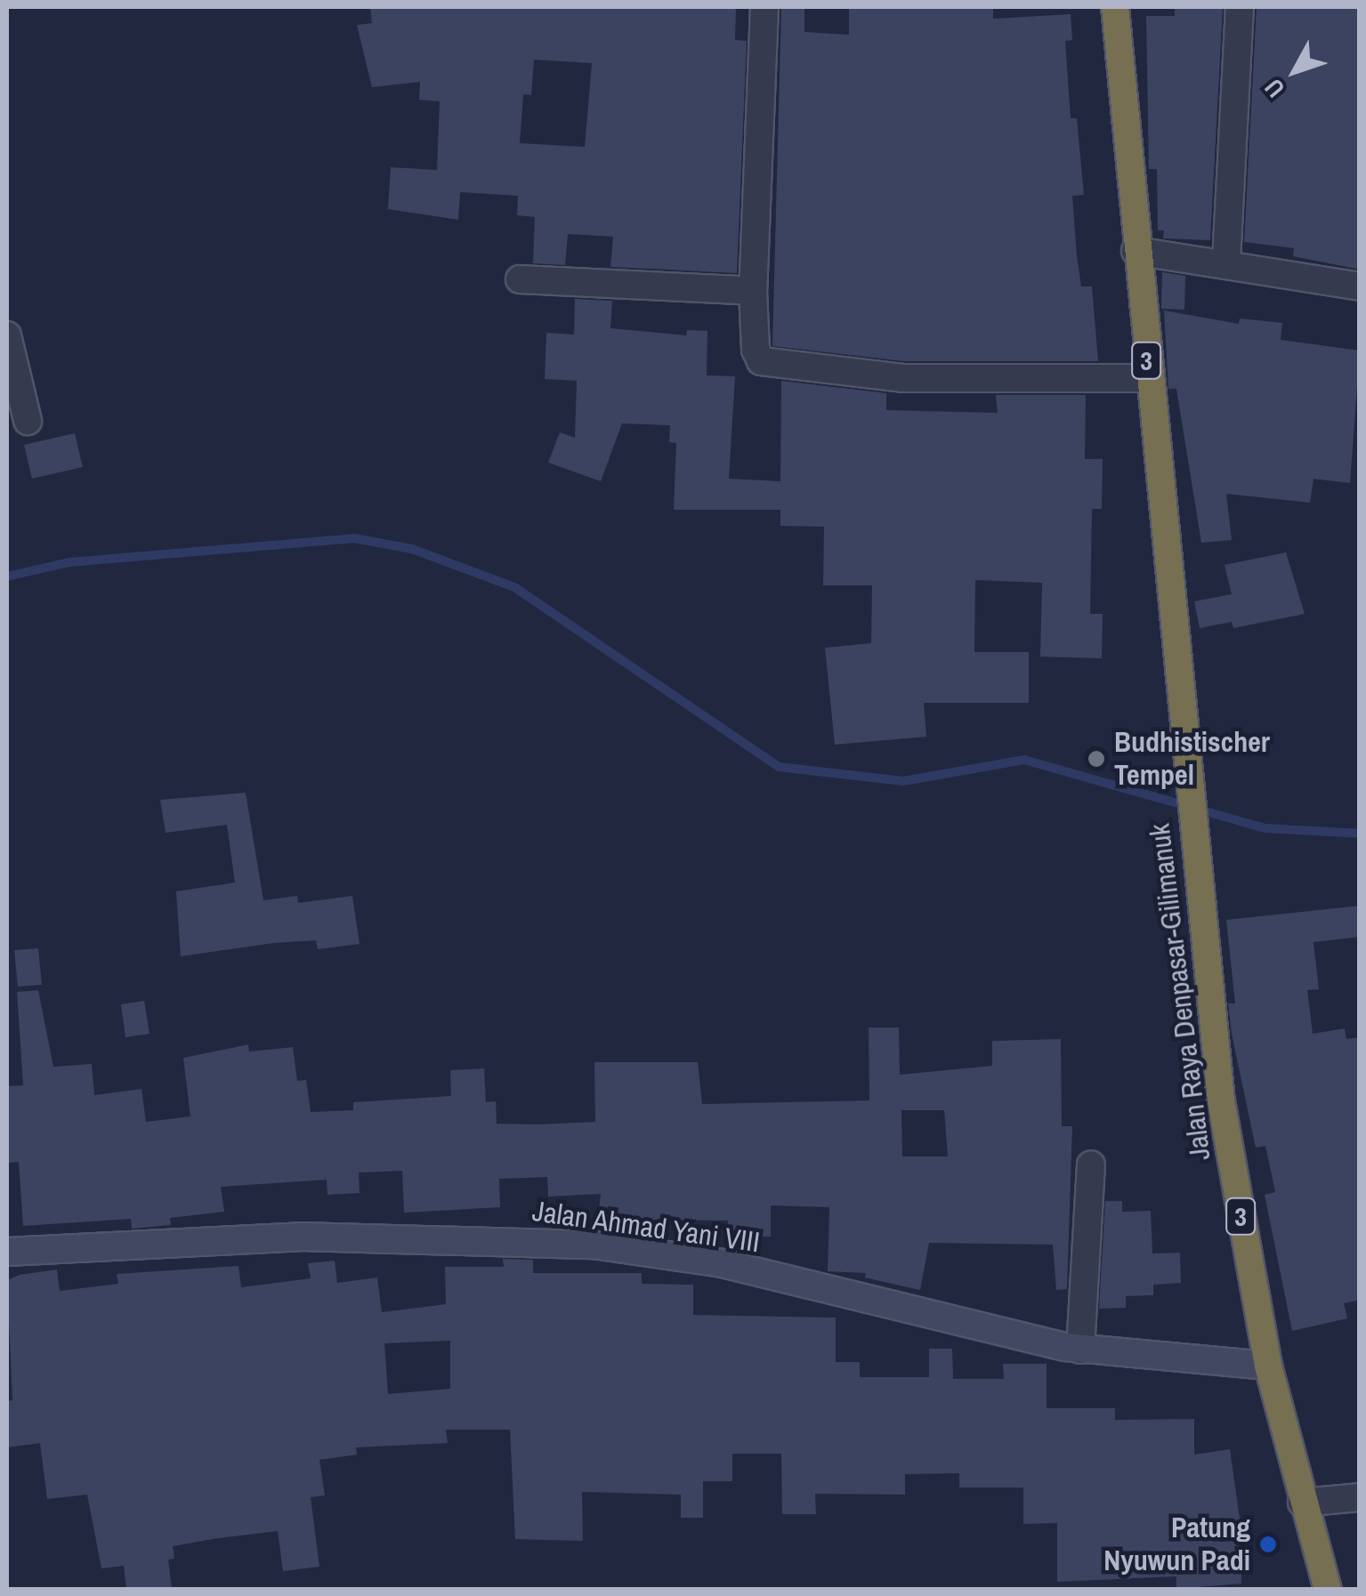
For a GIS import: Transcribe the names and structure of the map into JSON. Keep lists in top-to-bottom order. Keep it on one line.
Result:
{"streets":{"highway":["3","Jalan Raya Denpasar-Gilimanuk"],"street":["Jalan Ahmad Yani VIII"]},"crossings":[["Jalan Raya Denpasar-Gilimanuk","Jalan Ahmad Yani VIII"]],"places":["Budhistischer Tempel","Patung Nyuwun Padi"],"north":"bottom left"}
